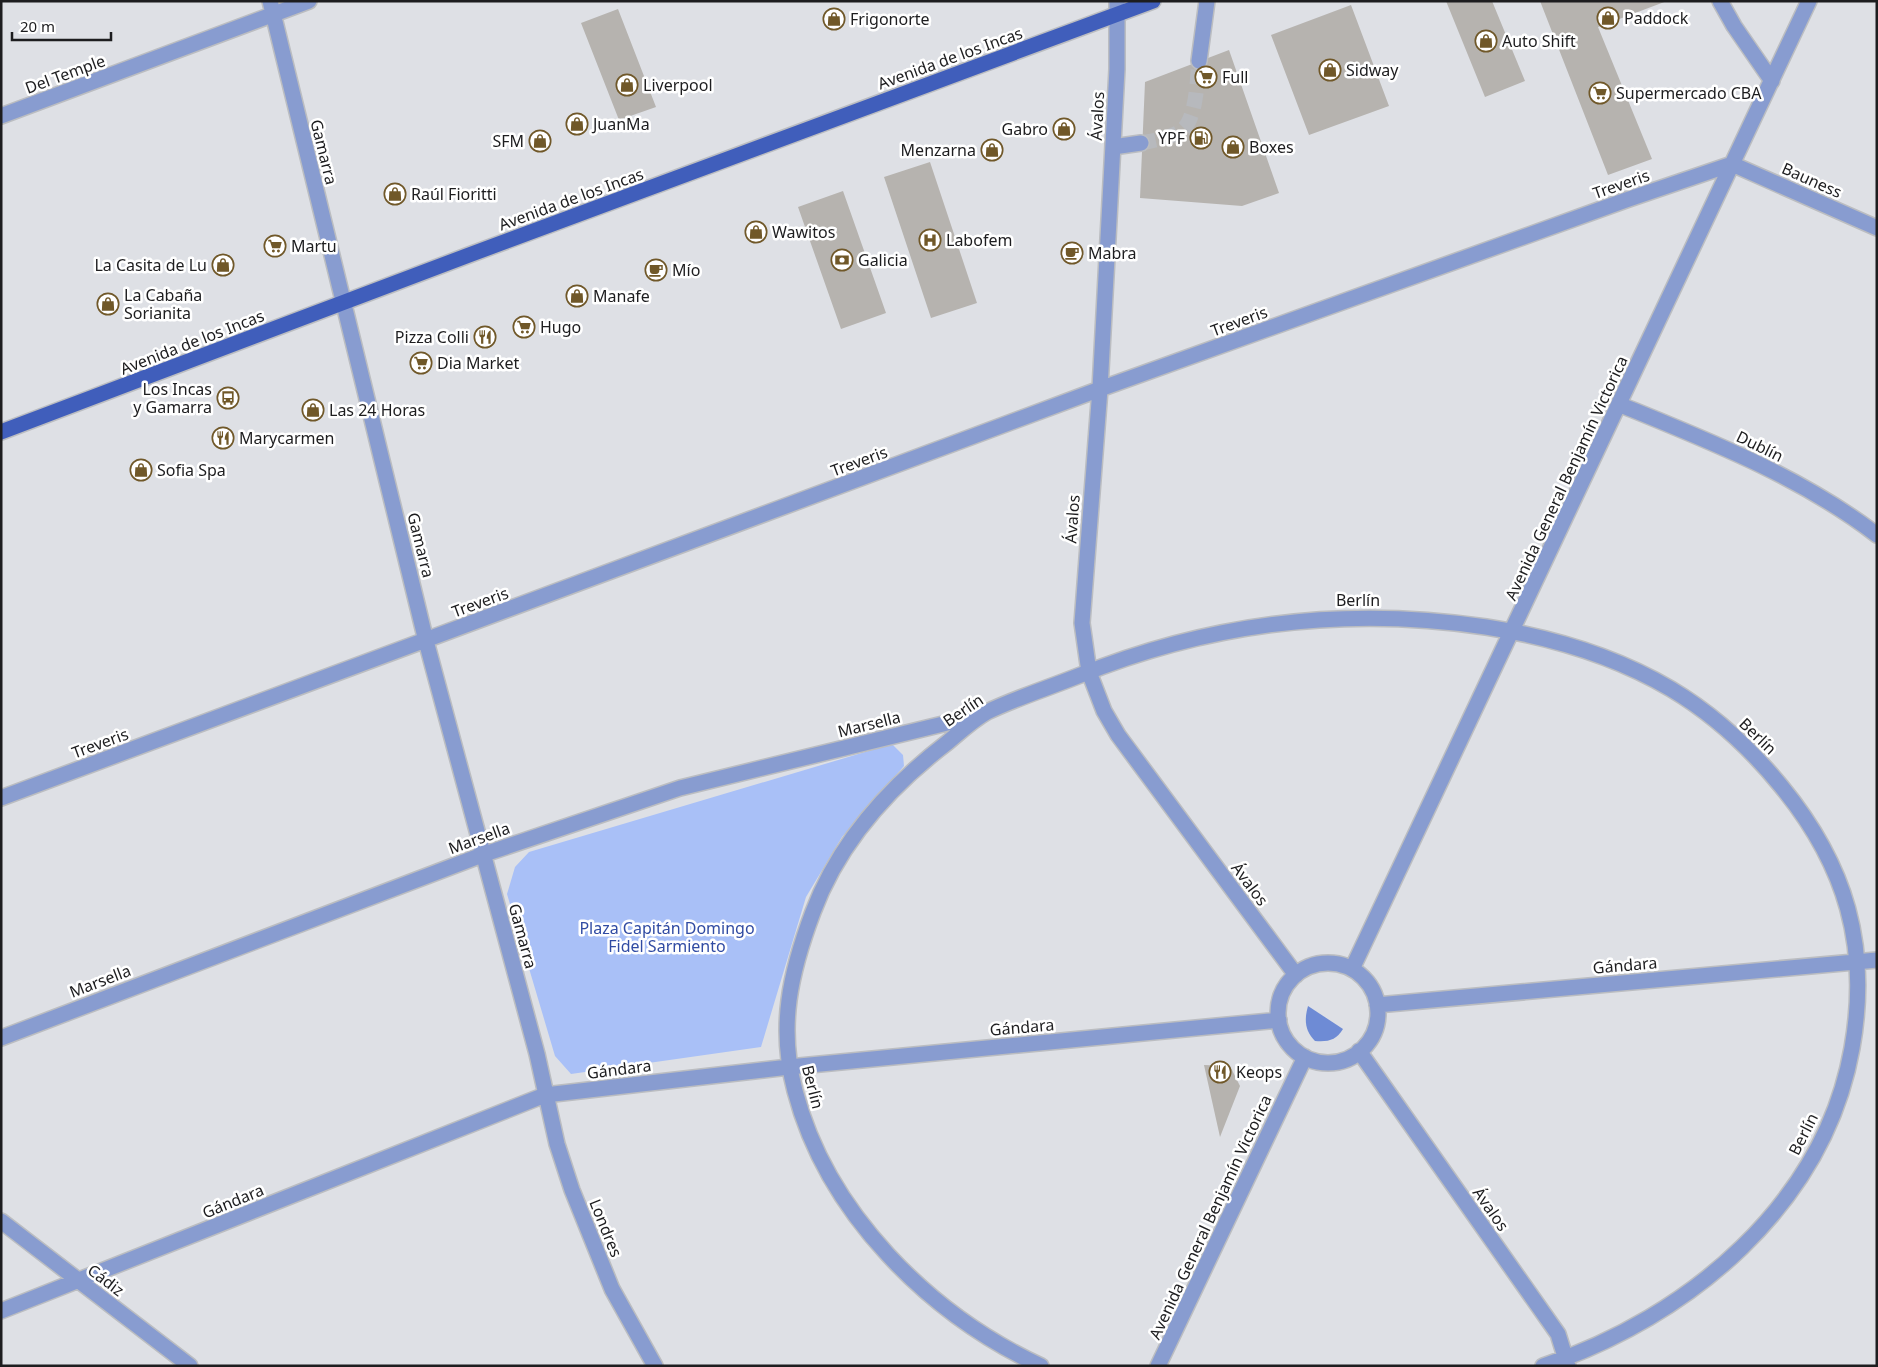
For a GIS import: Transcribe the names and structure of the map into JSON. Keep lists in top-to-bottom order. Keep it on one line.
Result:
{"streets":{"main road":["Avenida de los Incas"],"street":["Del Temple","Ávalos","Gamarra","Bauness","Treveris","Dublín","Avenida General Benjamín Victorica","Berlín","Marsella","Gándara","Londres","Cádiz"]},"crossings":[["Avenida de los Incas","Ávalos"],["Avenida de los Incas","Gamarra"],["Del Temple","Gamarra"],["Ávalos","Treveris"],["Ávalos","Avenida General Benjamín Victorica"],["Ávalos","Berlín"],["Ávalos","Gándara"],["Gamarra","Treveris"],["Gamarra","Marsella"],["Gamarra","Gándara"],["Gamarra","Londres"],["Bauness","Treveris"],["Bauness","Avenida General Benjamín Victorica"],["Treveris","Avenida General Benjamín Victorica"],["Dublín","Avenida General Benjamín Victorica"],["Avenida General Benjamín Victorica","Berlín"],["Avenida General Benjamín Victorica","Gándara"],["Berlín","Marsella"],["Berlín","Gándara"],["Gándara","Londres"],["Gándara","Cádiz"]],"parks":["Plaza Capitán Domingo Fidel Sarmiento"],"places":{"shop":["Paddock","Frigonorte","Auto Shift","Sidway","Liverpool","JuanMa","Gabro","SFM","Boxes","Menzarna","Raúl Fioritti","Wawitos","La Casita de Lu","Manafe","La Cabaña Sorianita","Las 24 Horas","Sofia Spa"],"supermarket":["Full","Supermercado CBA","Martu","Hugo","Dia Market"],"fuel station":["YPF"],"hospital":["Labofem"],"cafe":["Mabra","Mío"],"bank":["Galicia"],"restaurant":["Pizza Colli","Marycarmen","Keops"],"bus stop":["Los Incas y Gamarra"]},"scale_bar":"20 m"}
